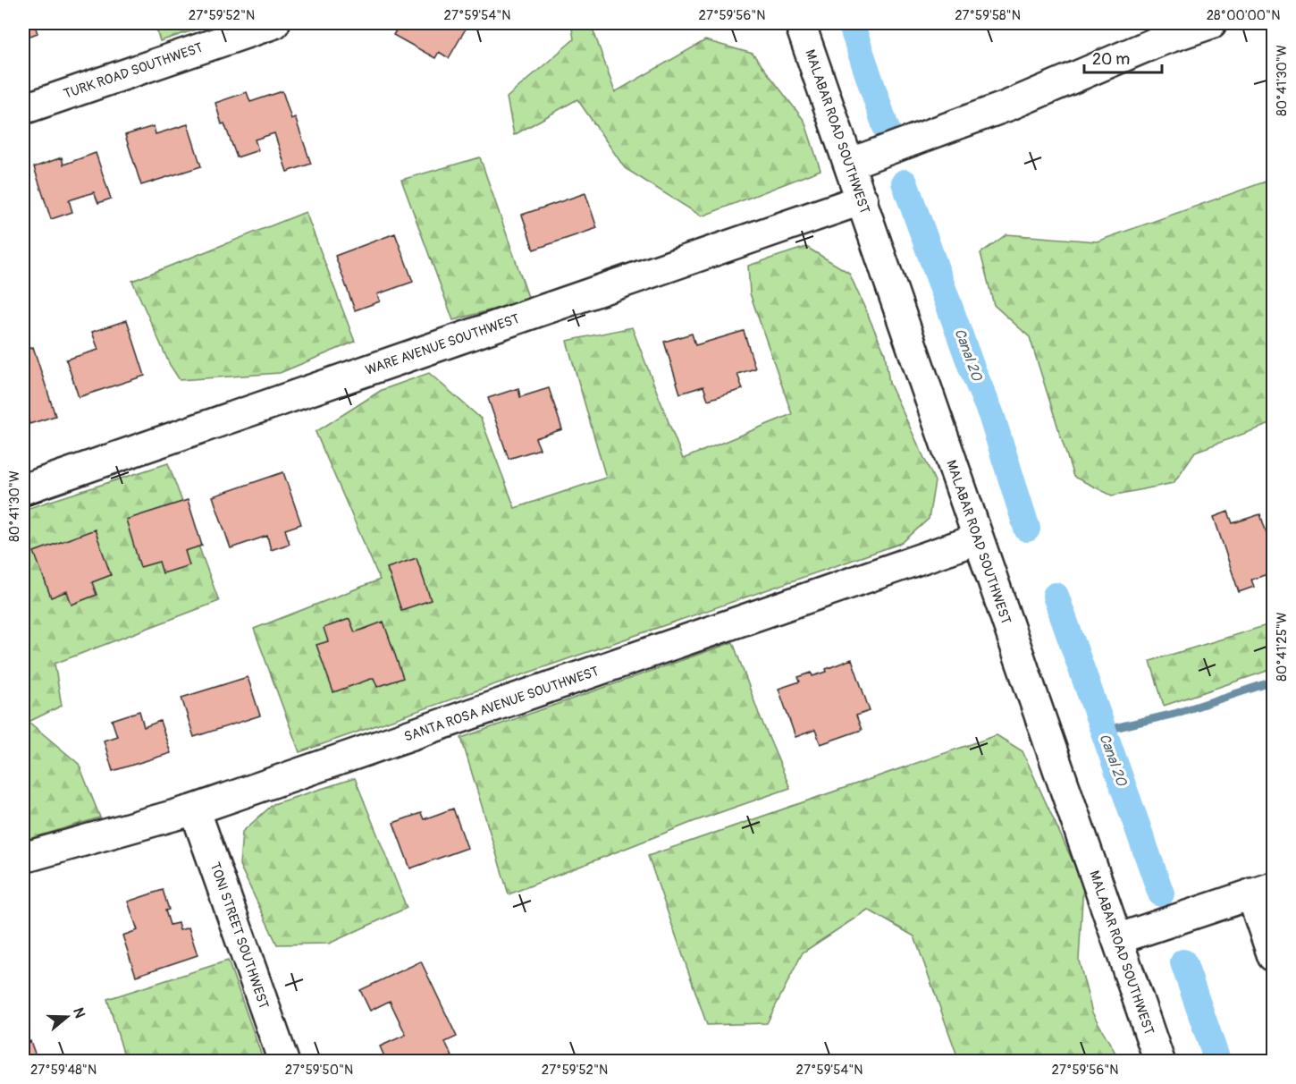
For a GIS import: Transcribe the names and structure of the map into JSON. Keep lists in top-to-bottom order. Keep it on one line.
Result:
{"streets":{"street":["TURK ROAD SOUTHWEST","MALABAR ROAD SOUTHWEST","WARE AVENUE SOUTHWEST","SANTA ROSA AVENUE SOUTHWEST","TONI STREET SOUTHWEST"]},"crossings":[["MALABAR ROAD SOUTHWEST","WARE AVENUE SOUTHWEST"],["MALABAR ROAD SOUTHWEST","SANTA ROSA AVENUE SOUTHWEST"],["SANTA ROSA AVENUE SOUTHWEST","TONI STREET SOUTHWEST"]],"water":["Canal 20"],"scale_bar":"20 m","north":"right","coordinates":["27°59'52\"N","27°59'54\"N","27°59'56\"N","27°59'58\"N","28°00'00\"N","80°41'30\"W","80°41'25\"W","27°59'48\"N","27°59'50\"N"]}
